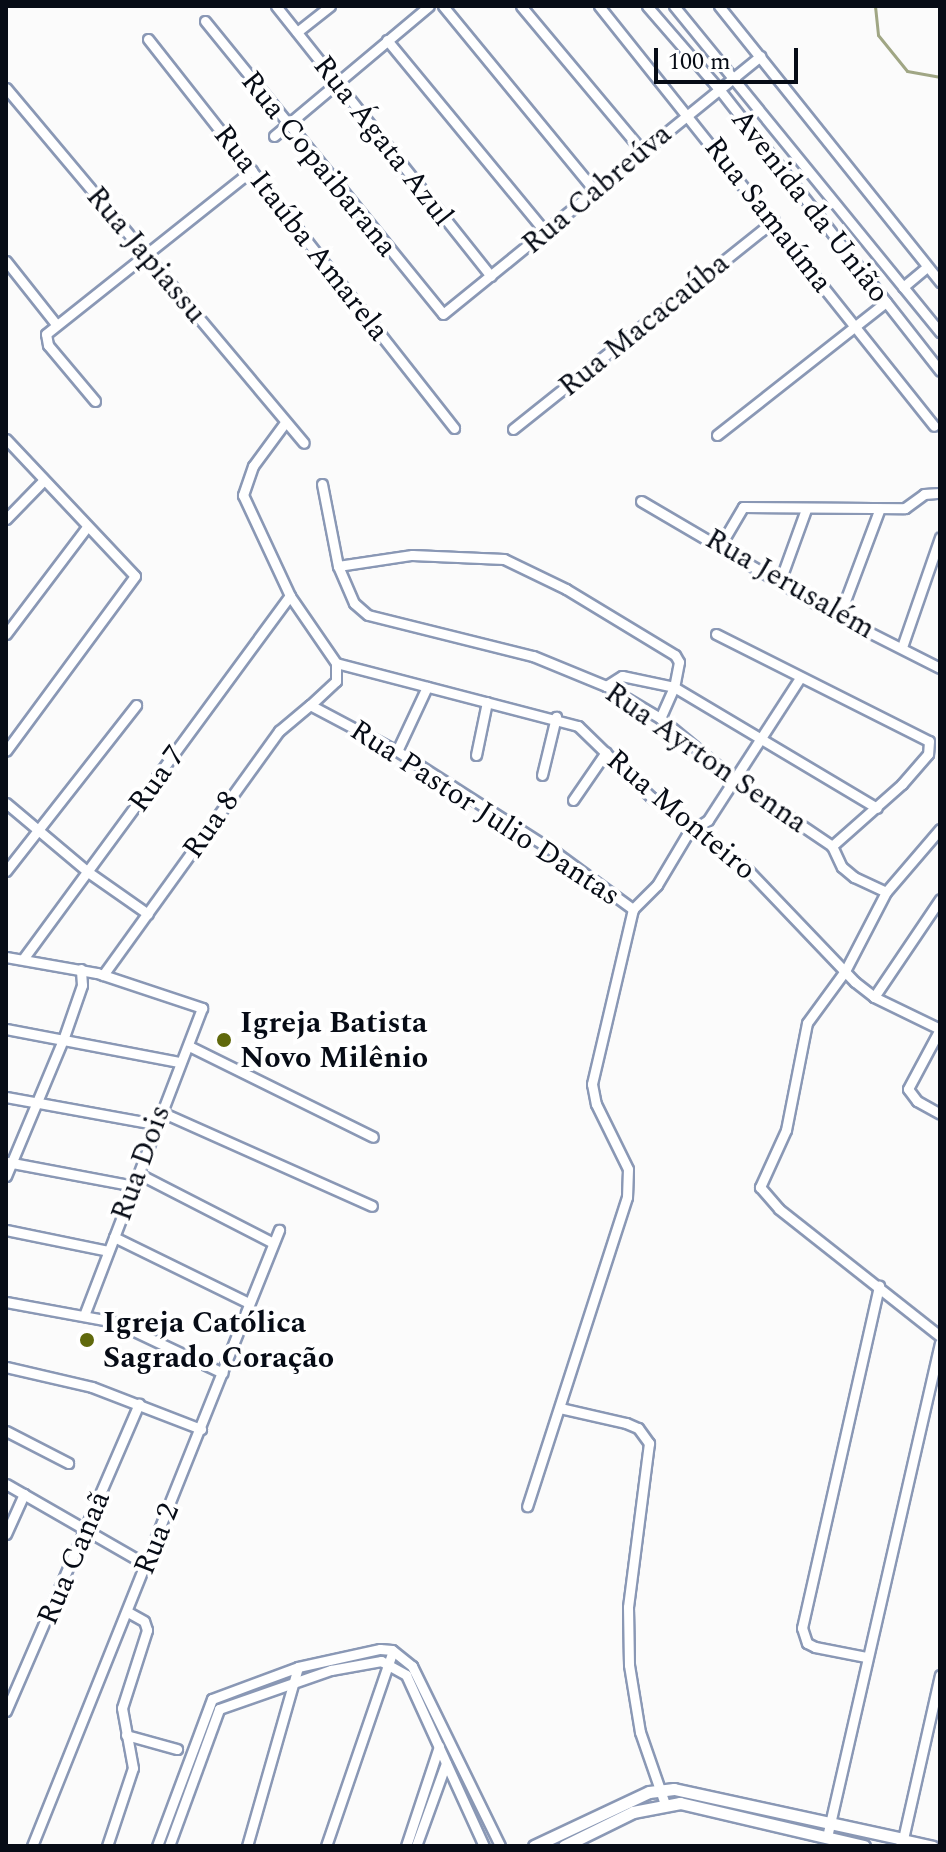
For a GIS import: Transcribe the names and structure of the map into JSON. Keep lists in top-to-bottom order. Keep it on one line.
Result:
{"streets":{"street":["Rua Ágata Azul","Rua Copaibarana","Rua Cabreúva","Avenida da União","Rua Samaúma","Rua Itaúba Amarela","Rua Japiassu","Rua Macacaúba","Rua Jerusalém","Rua Ayrton Senna","Rua 7","Rua Pastor Julio Dantas","Rua Monteiro","Rua 8","Rua Dois","Rua 2","Rua Canaã"]},"crossings":[["Rua Ágata Azul","Rua Cabreúva"],["Rua Copaibarana","Rua Cabreúva"],["Rua Cabreúva","Avenida da União"],["Rua Cabreúva","Rua Samaúma"],["Rua Samaúma","Rua Macacaúba"],["Rua Pastor Julio Dantas","Rua 8"],["Rua 8","Rua Dois"]],"places":["Igreja Batista Novo Milênio","Igreja Católica Sagrado Coração"],"scale_bar":"100 m"}
